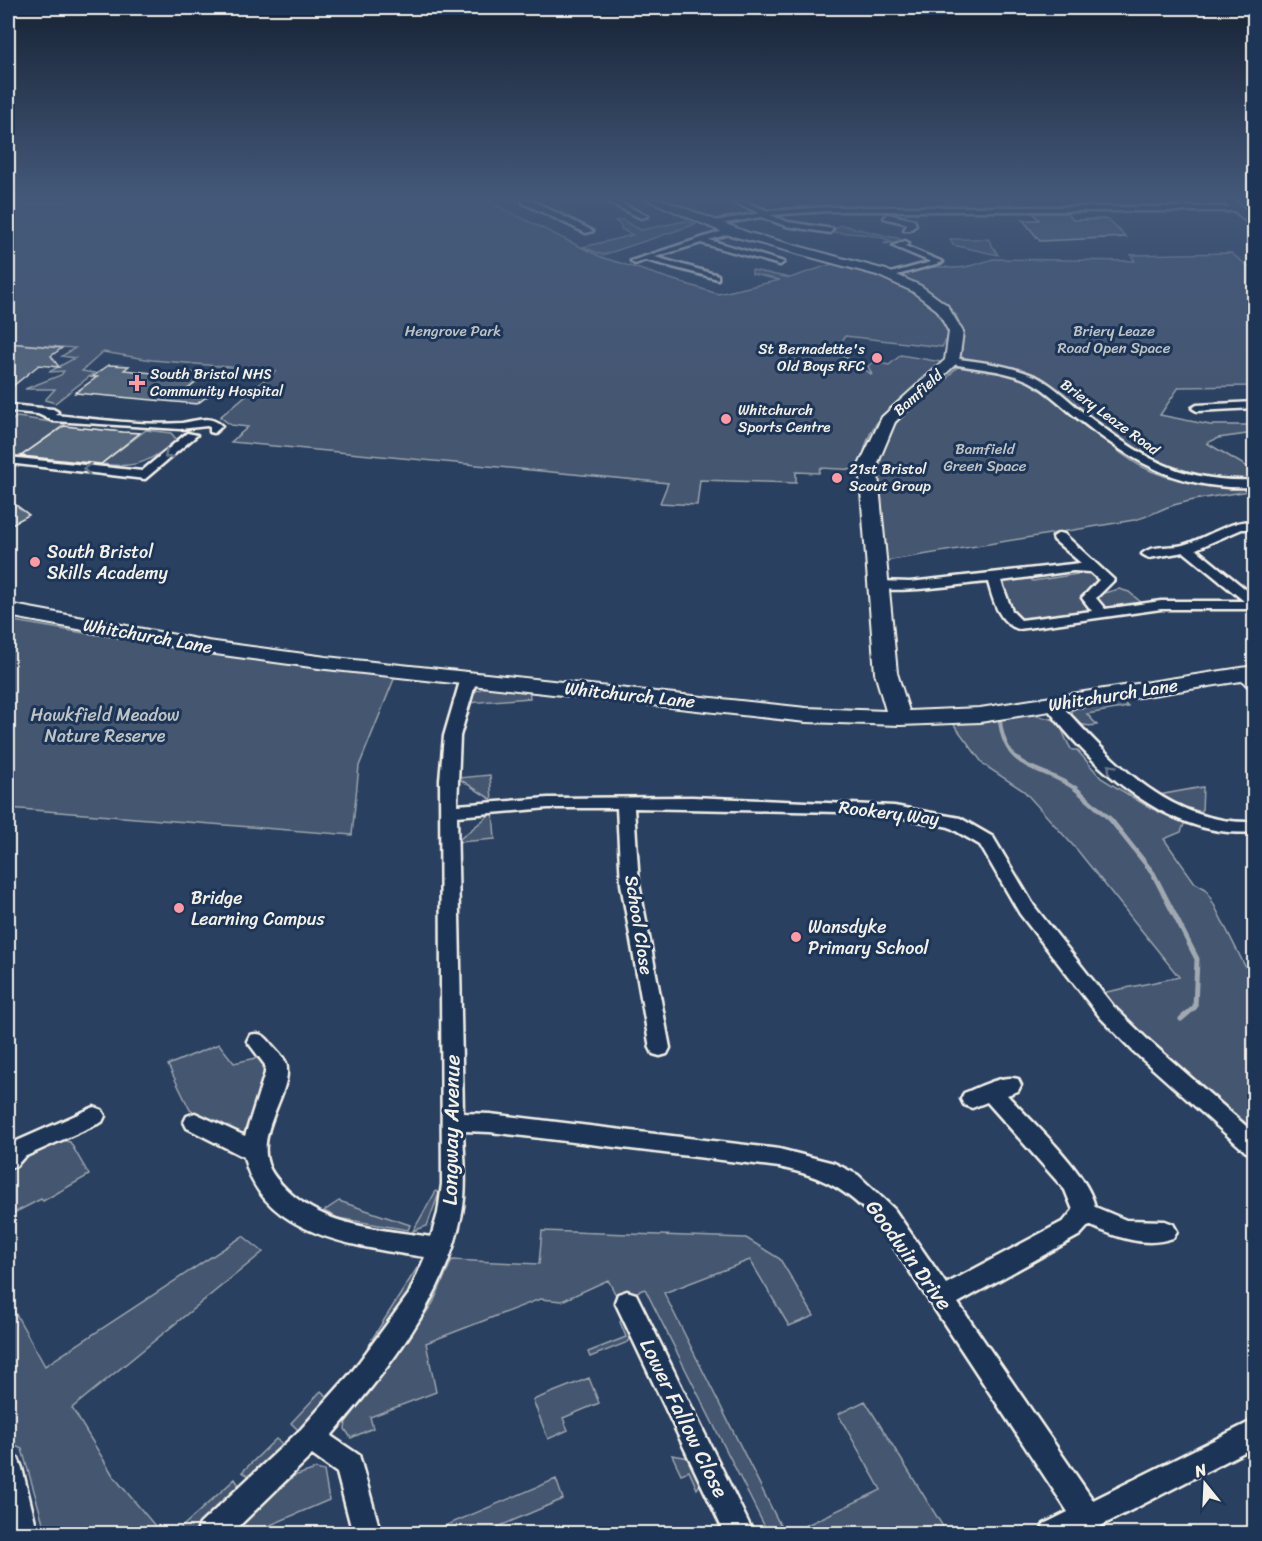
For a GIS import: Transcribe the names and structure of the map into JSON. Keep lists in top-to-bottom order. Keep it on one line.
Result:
{"streets":{"street":["Bamfield","Briery Leaze Road","Whitchurch Lane","Rookery Way","School Close","Longway Avenue","Goodwin Drive","Lower Fallow Close"]},"crossings":[["Bamfield","Briery Leaze Road"],["Bamfield","Whitchurch Lane"],["Whitchurch Lane","Longway Avenue"],["Rookery Way","School Close"],["Rookery Way","Longway Avenue"],["Longway Avenue","Goodwin Drive"]],"parks":["Hengrove Park","Briery Leaze Road Open Space","Bamfield Green Space","Hawkfield Meadow Nature Reserve"],"places":{"other":["St Bernadette's Old Boys RFC","Whitchurch Sports Centre","21st Bristol Scout Group","South Bristol Skills Academy","Bridge Learning Campus","Wansdyke Primary School"],"health":["South Bristol NHS Community Hospital"]},"north":"top"}
